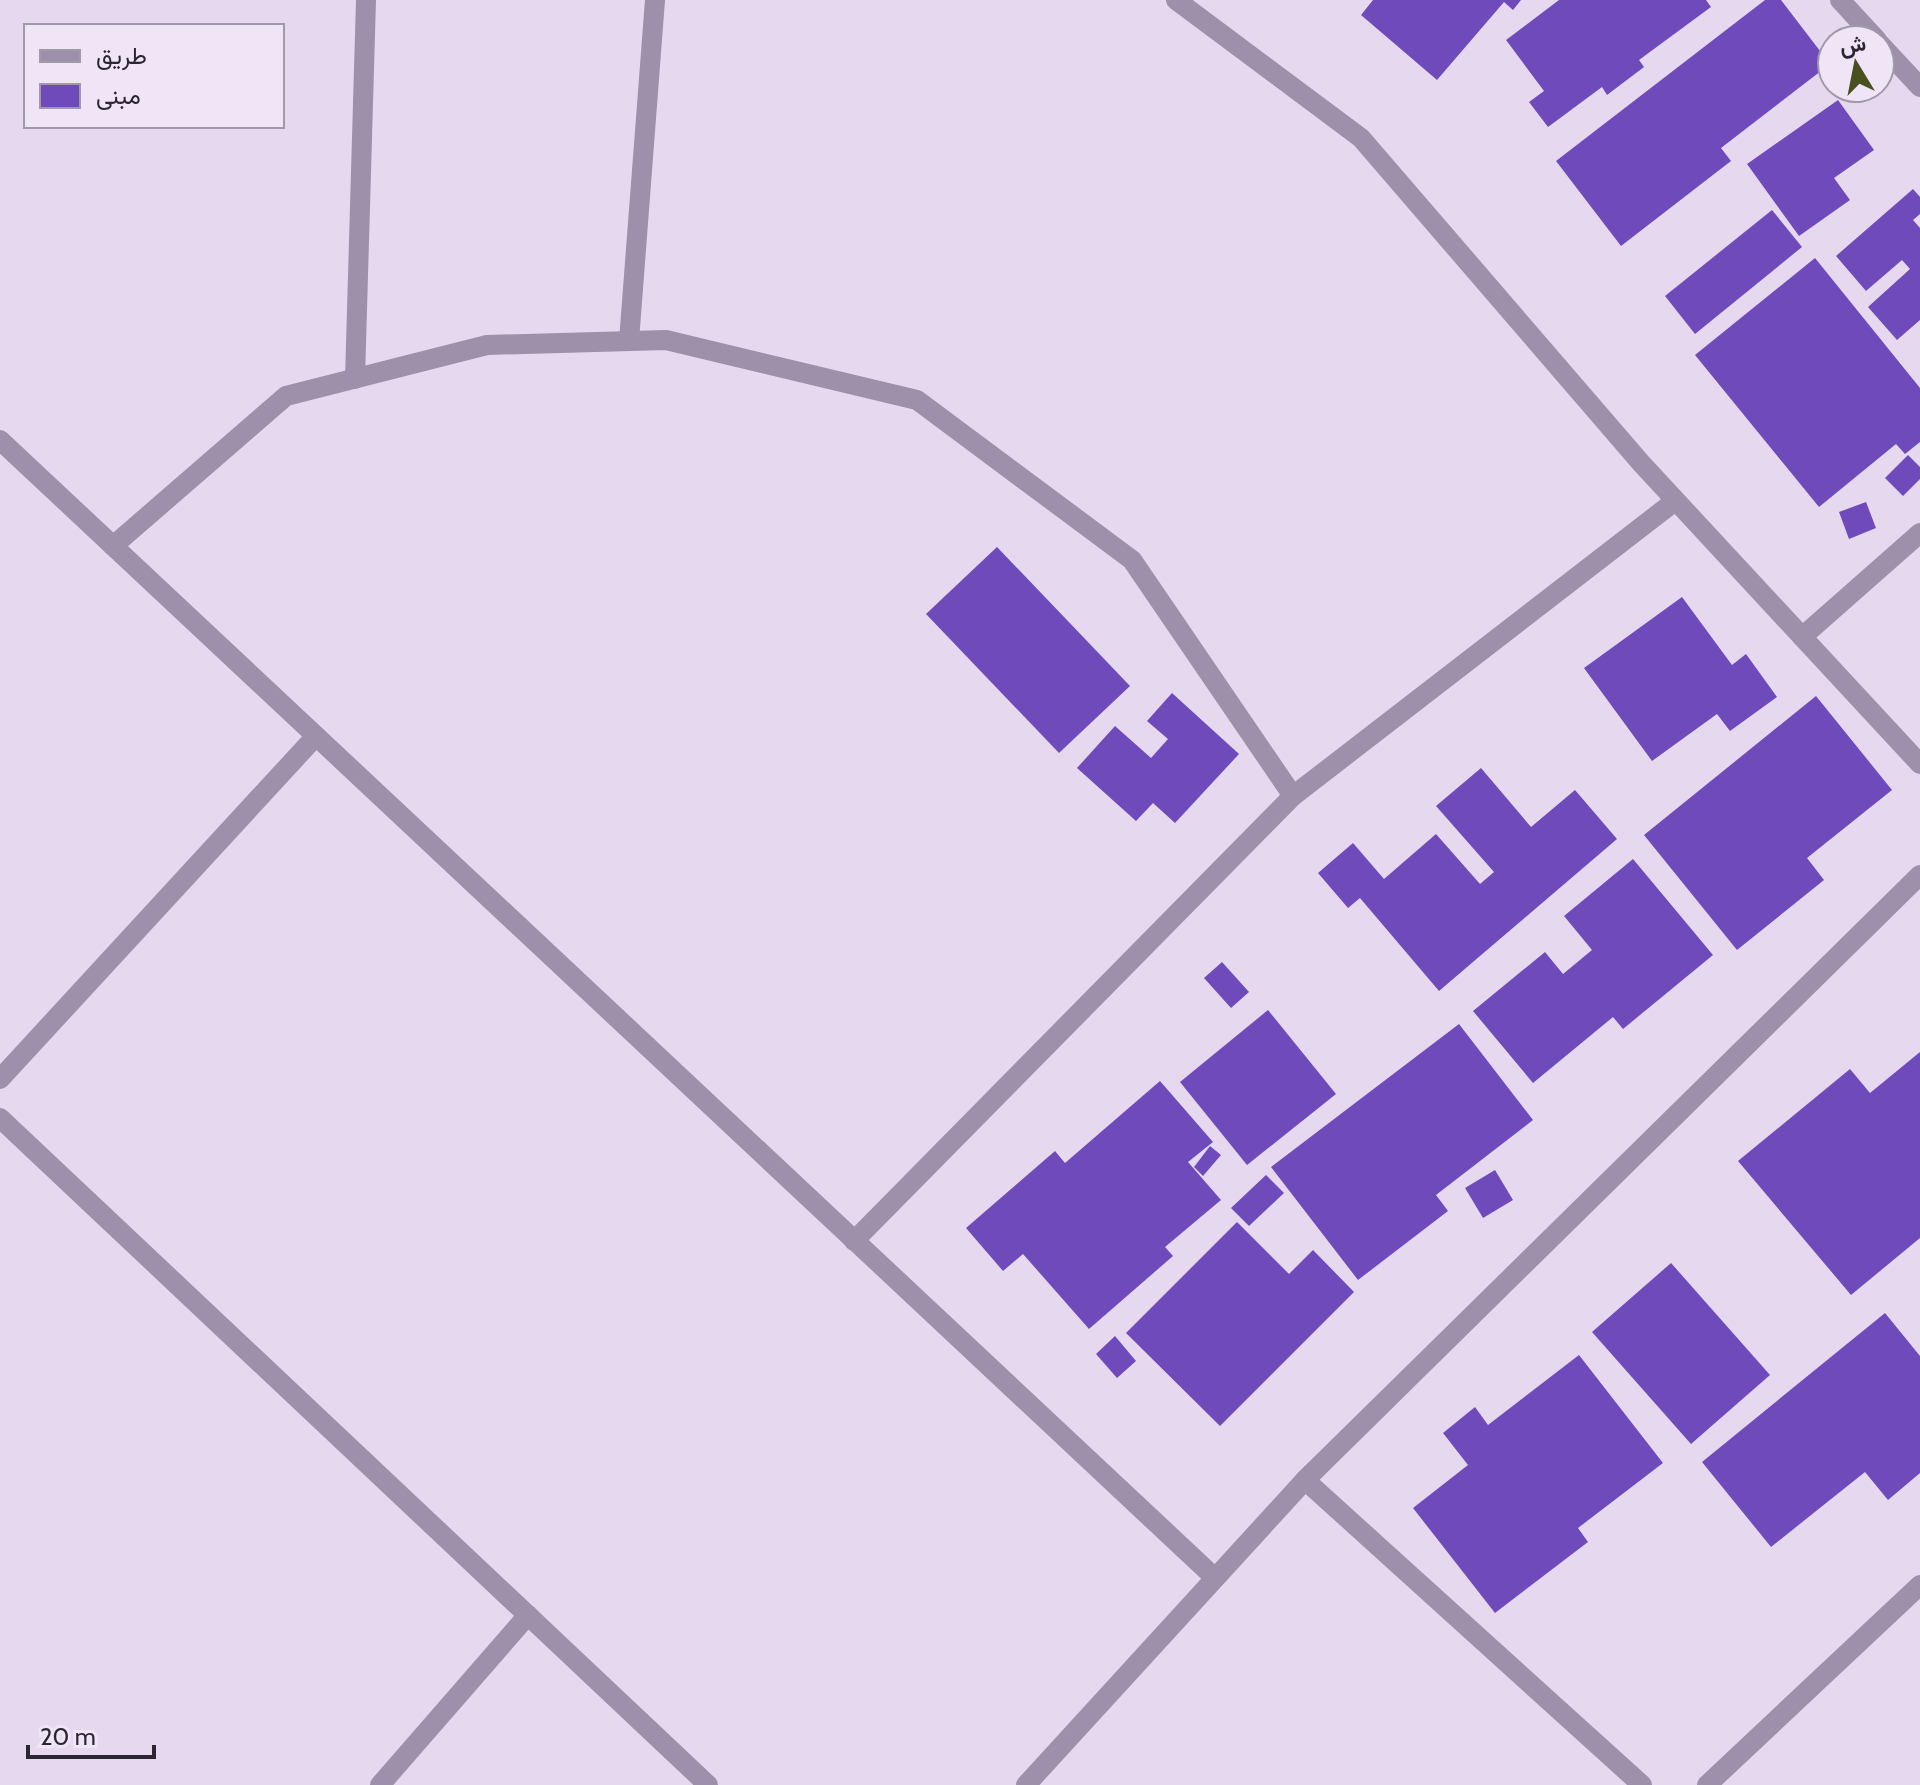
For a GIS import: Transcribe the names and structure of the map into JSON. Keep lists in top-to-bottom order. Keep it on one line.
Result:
{"legend":["طريق","مبنى"],"scale_bar":"20 m","north":"top"}
